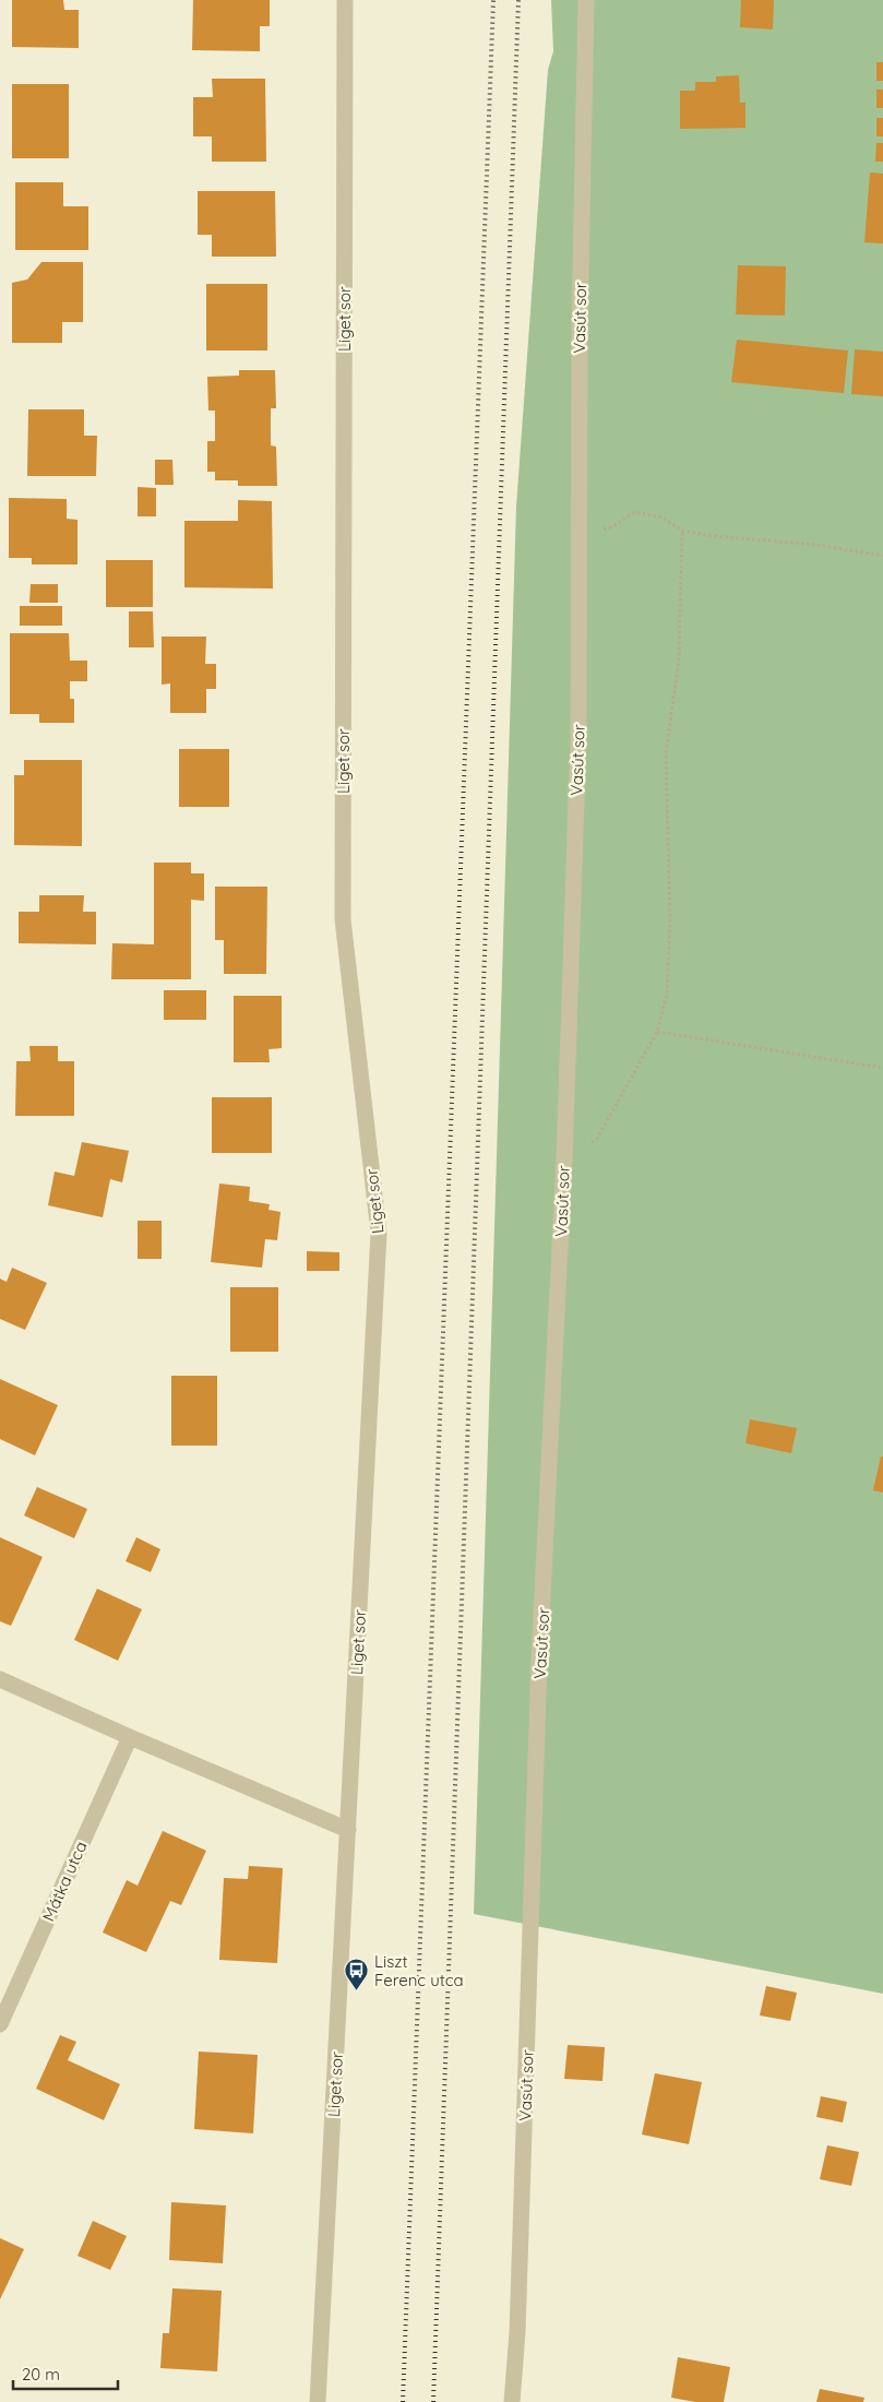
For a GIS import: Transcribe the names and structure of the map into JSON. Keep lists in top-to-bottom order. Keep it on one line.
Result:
{"streets":{"street":["Vasút sor","Liget sor","Mátka utca"]},"places":{"bus stop":["Liszt Ferenc utca"]},"scale_bar":"20 m"}
